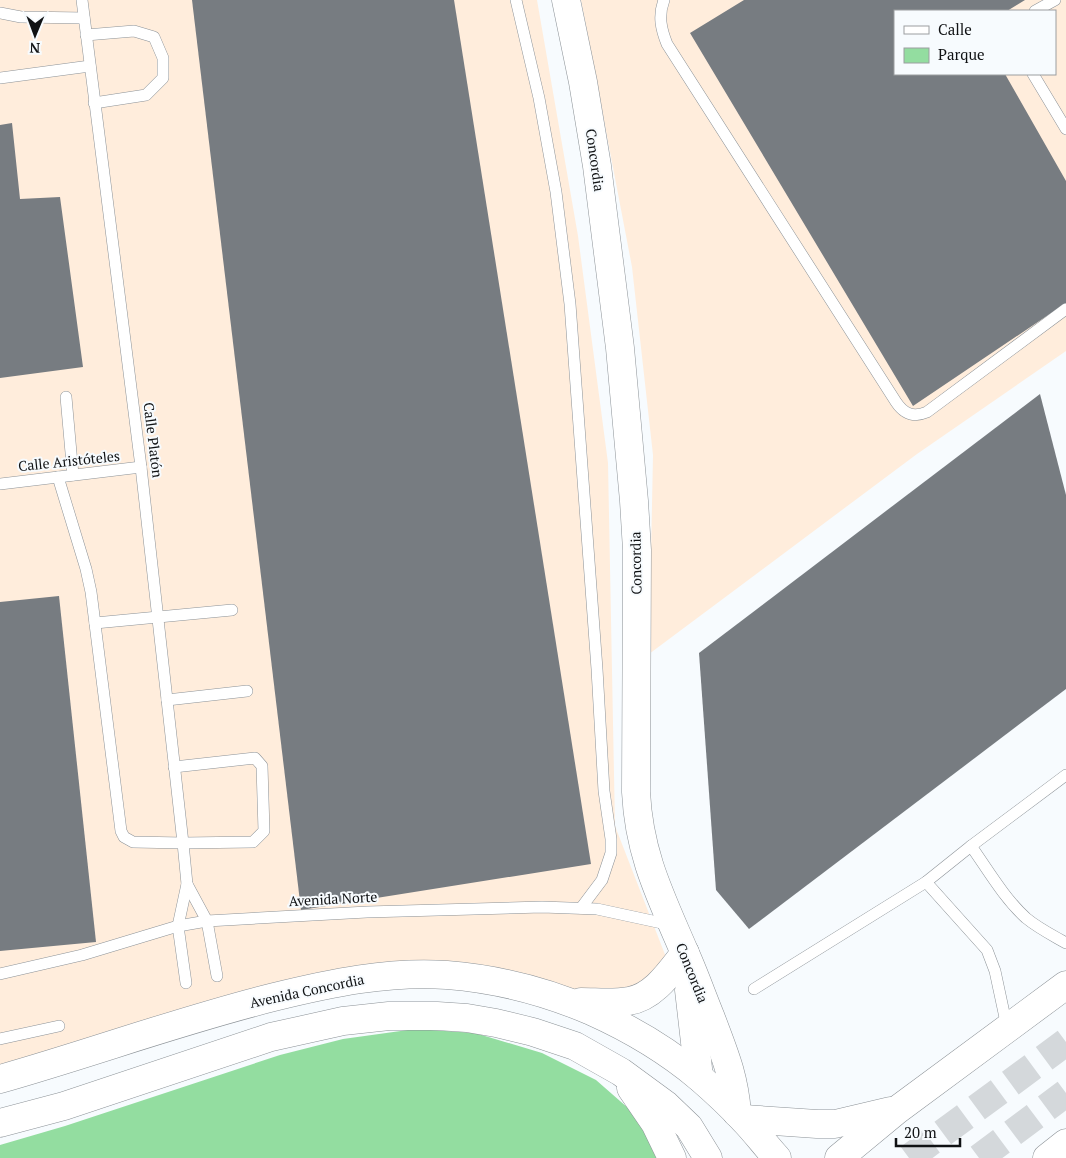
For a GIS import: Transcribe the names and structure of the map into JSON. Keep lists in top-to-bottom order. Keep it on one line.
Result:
{"streets":{"main road":["Concordia","Avenida Concordia"],"lane":["Calle Platón","Calle Aristóteles","Avenida Norte"]},"crossings":[["Concordia","Avenida Norte"],["Concordia","Avenida Concordia"],["Calle Platón","Calle Aristóteles"],["Calle Platón","Avenida Norte"]],"legend":["Calle","Parque"],"scale_bar":"20 m","north":"bottom"}
